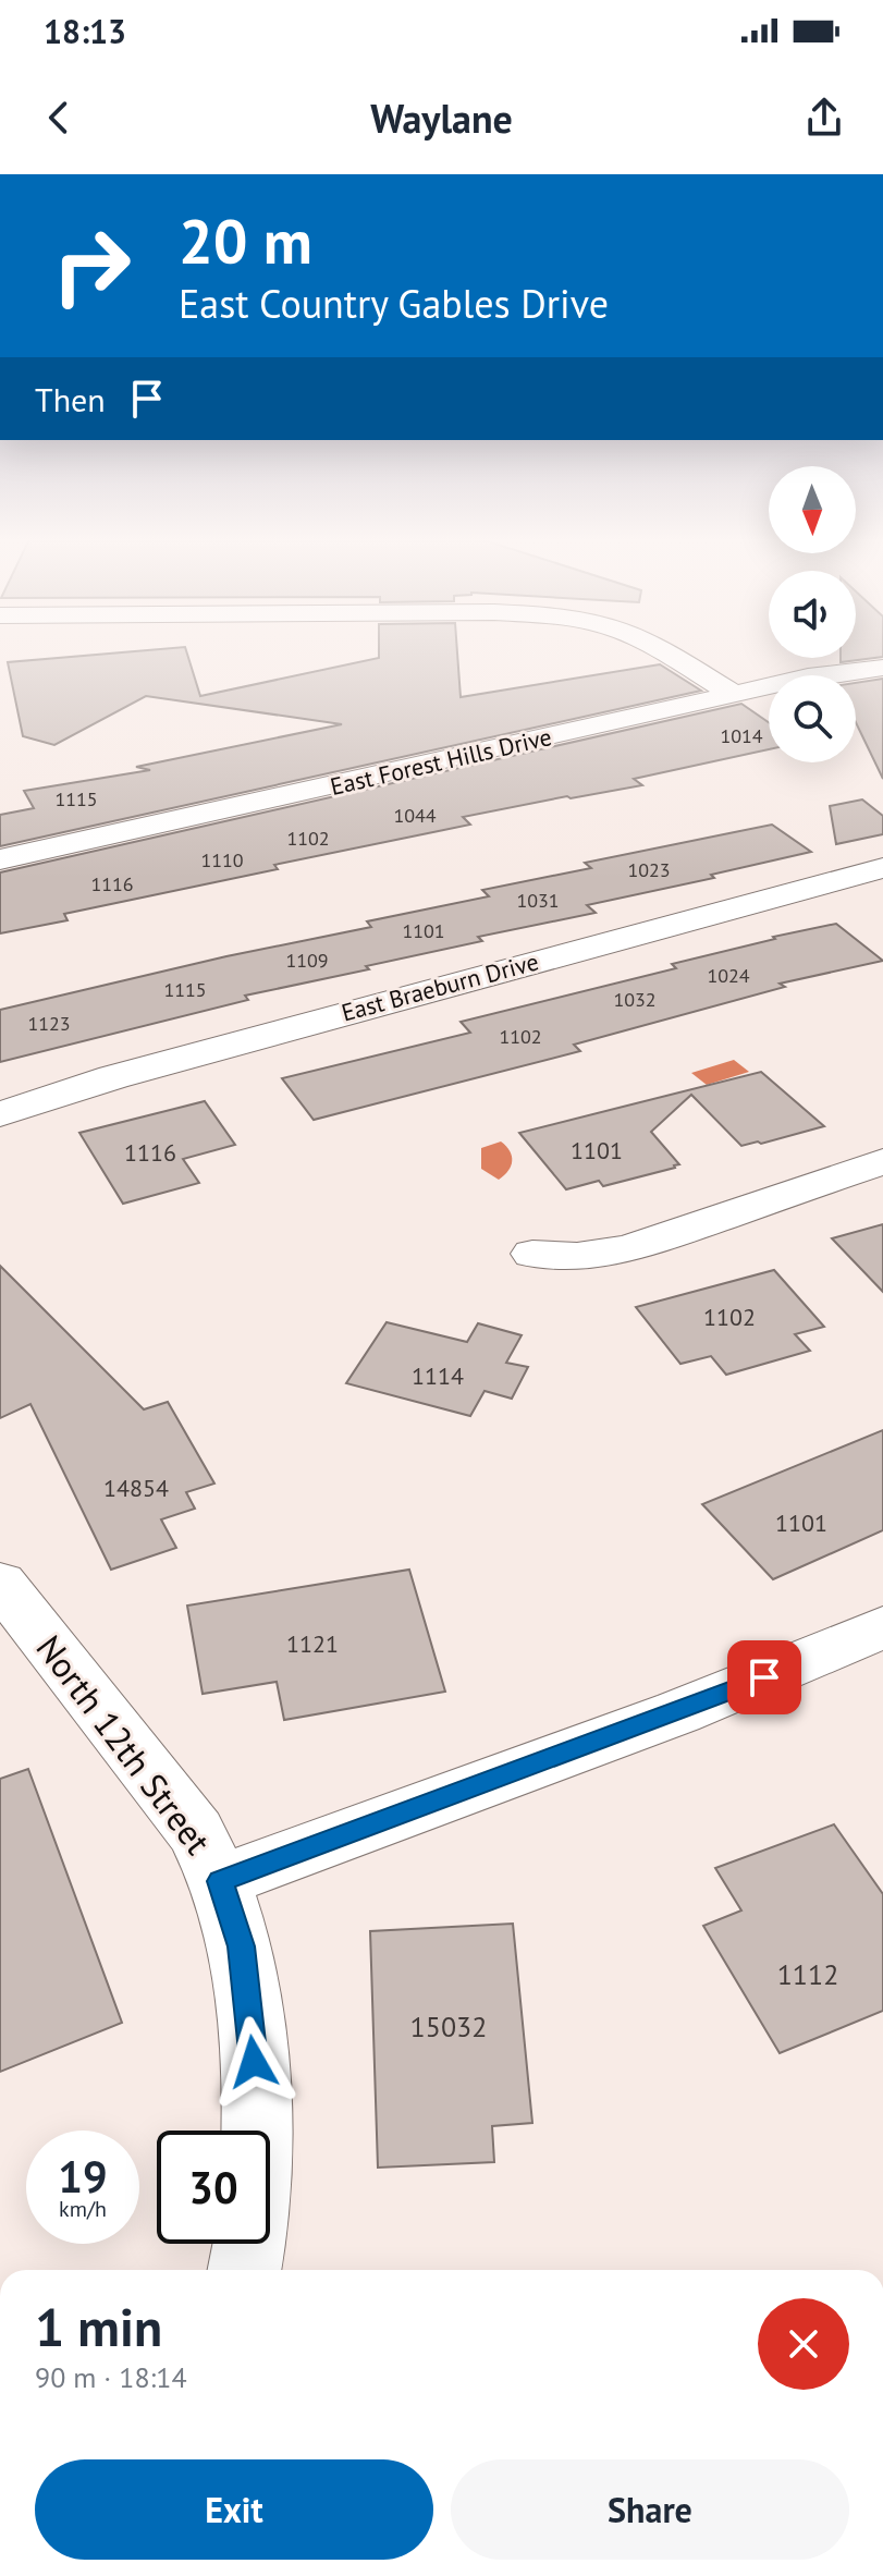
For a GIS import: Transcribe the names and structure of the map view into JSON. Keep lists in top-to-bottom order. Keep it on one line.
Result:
{"streets":{"street":["East Forest Hills Drive","East Braeburn Drive","North 12th Street"]},"house_numbers":["1014","1115","1044","1102","1110","1023","1116","1031","1101","1109","1024","1115","1032","1123","1102","1101","1116","1102","1114","14854","1101","1121","1112","15032"],"north":"bottom","page":{"status":"18:13","header":"Waylane","turn":["20 m","East Country Gables Drive"],"then":"Then","speed":"19 km/h","limit":"30","heading":["1 min","90 m · 18:14"],"buttons":["Exit","Share"]}}
